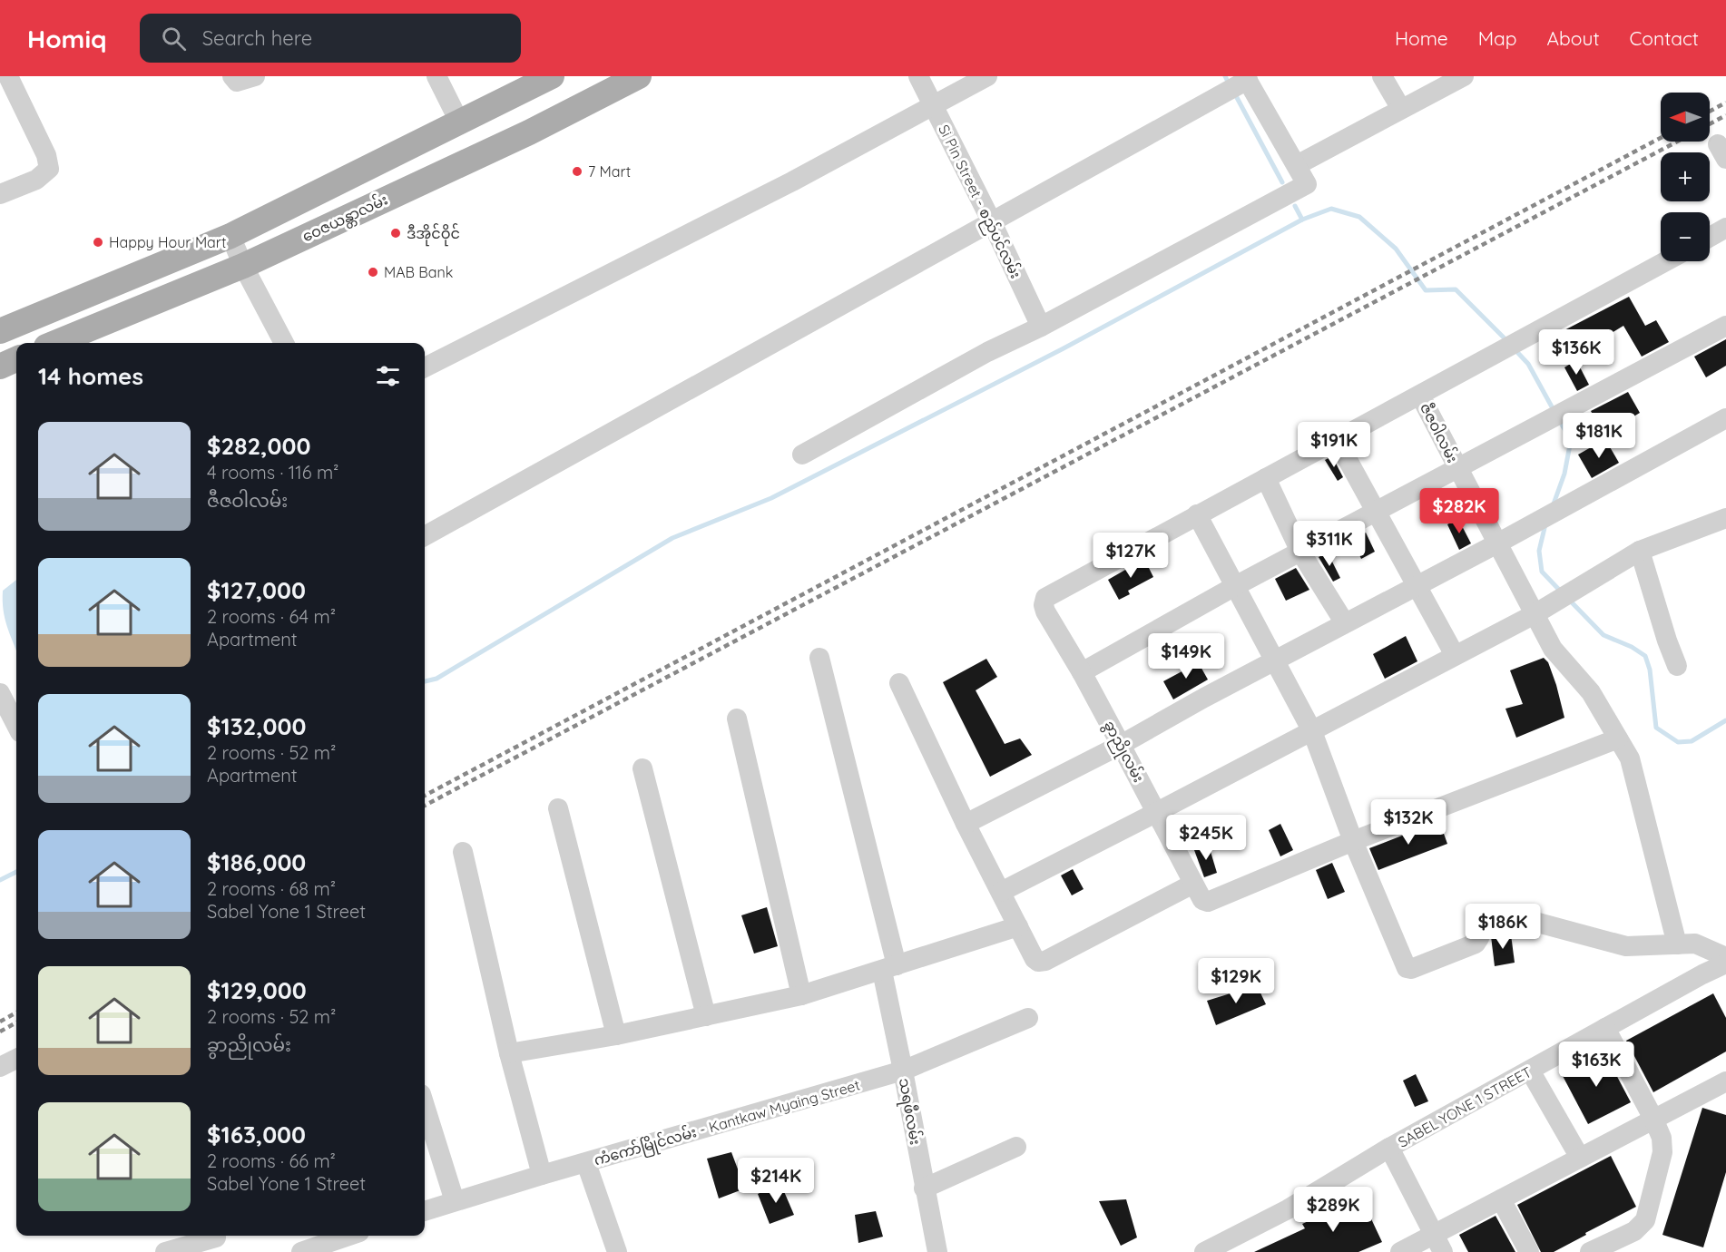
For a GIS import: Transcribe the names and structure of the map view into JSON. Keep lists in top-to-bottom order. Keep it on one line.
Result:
{"streets":{"main road":["ဝေဇယန္တာလမ်း"],"street":["Si Pin Street - စည်ပင်လမ်း","ဇီဇဝါလမ်း","ခွာညိုလမ်း","SABEL YONE 1 STREET","သရဖီလမ်း","ကံကော်မြိုင်လမ်း - Kantkaw Myaing Street"]},"crossings":[["သရဖီလမ်း","ကံကော်မြိုင်လမ်း - Kantkaw Myaing Street"]],"places":["7 Mart","ဒီအိုင်ဝိုင်","Happy Hour Mart","MAB Bank"],"north":"left","page":{"header":"Homiq","search":"Search here","nav":["Home","Map","About","Contact"],"map_buttons":["+","−"],"price":["$136K","$181K","$191K","$282K","$311K","$127K","$149K","$132K","$245K","$186K","$129K","$163K","$214K","$289K"],"heading":"14 homes","list":[{"name":"$282,000","note":"4 rooms · 116 m² · ဇီဇဝါလမ်း"},{"name":"$127,000","note":"2 rooms · 64 m² · Apartment"},{"name":"$132,000","note":"2 rooms · 52 m² · Apartment"},{"name":"$186,000","note":"2 rooms · 68 m² · Sabel Yone 1 Street"},{"name":"$129,000","note":"2 rooms · 52 m² · ခွာညိုလမ်း"},{"name":"$163,000","note":"2 rooms · 66 m² · Sabel Yone 1 Street"}]}}
